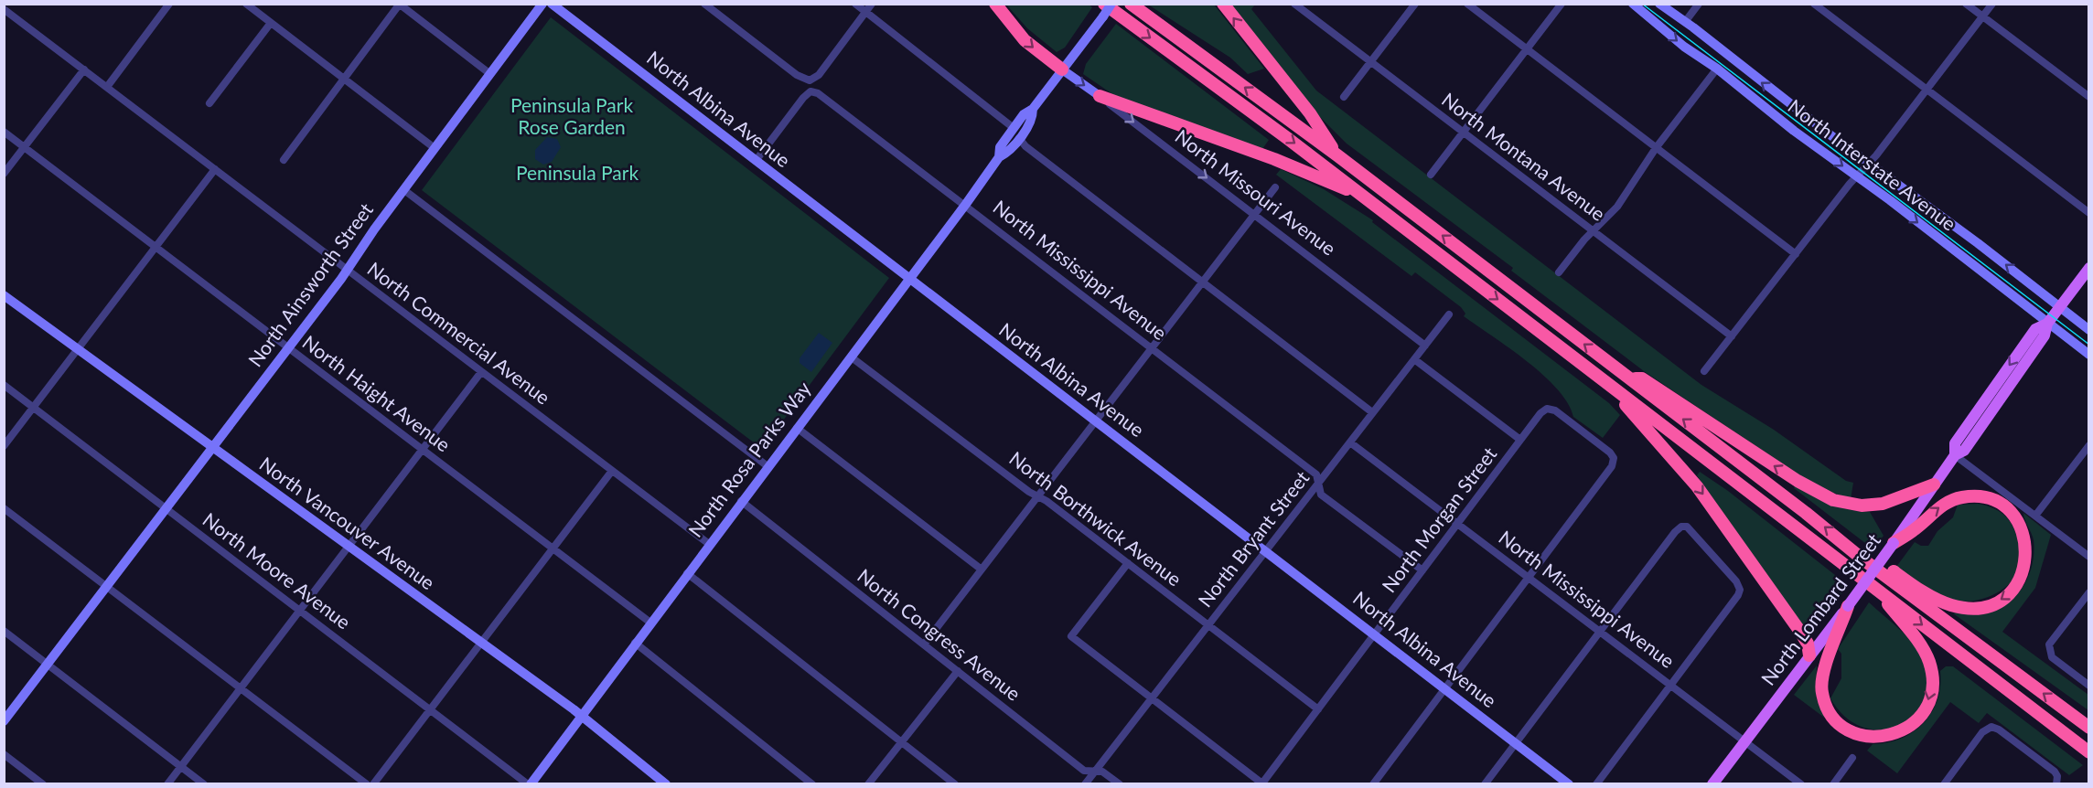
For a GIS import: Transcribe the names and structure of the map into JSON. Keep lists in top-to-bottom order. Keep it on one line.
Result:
{"streets":{"main road":["North Lombard Street"],"street":["North Albina Avenue","North Montana Avenue","North Interstate Avenue","North Missouri Avenue","North Mississippi Avenue","North Ainsworth Street","North Commercial Avenue","North Haight Avenue","North Rosa Parks Way","North Borthwick Avenue","North Morgan Street","North Vancouver Avenue","North Bryant Street","North Moore Avenue","North Congress Avenue"]},"crossings":[["North Albina Avenue","North Mississippi Avenue"],["North Albina Avenue","North Rosa Parks Way"],["North Albina Avenue","North Morgan Street"],["North Albina Avenue","North Bryant Street"],["North Interstate Avenue","North Lombard Street"],["North Missouri Avenue","North Rosa Parks Way"],["North Missouri Avenue","North Bryant Street"],["North Mississippi Avenue","North Rosa Parks Way"],["North Mississippi Avenue","North Morgan Street"],["North Mississippi Avenue","North Bryant Street"],["North Mississippi Avenue","North Lombard Street"],["North Ainsworth Street","North Commercial Avenue"],["North Ainsworth Street","North Haight Avenue"],["North Ainsworth Street","North Vancouver Avenue"],["North Ainsworth Street","North Moore Avenue"],["North Commercial Avenue","North Rosa Parks Way"],["North Haight Avenue","North Rosa Parks Way"],["North Rosa Parks Way","North Borthwick Avenue"],["North Rosa Parks Way","North Vancouver Avenue"],["North Rosa Parks Way","North Moore Avenue"],["North Rosa Parks Way","North Congress Avenue"],["North Borthwick Avenue","North Morgan Street"],["North Borthwick Avenue","North Bryant Street"],["North Bryant Street","North Congress Avenue"]],"one_way":["North Missouri Avenue"],"parks":["Peninsula Park Rose Garden","Peninsula Park"]}
